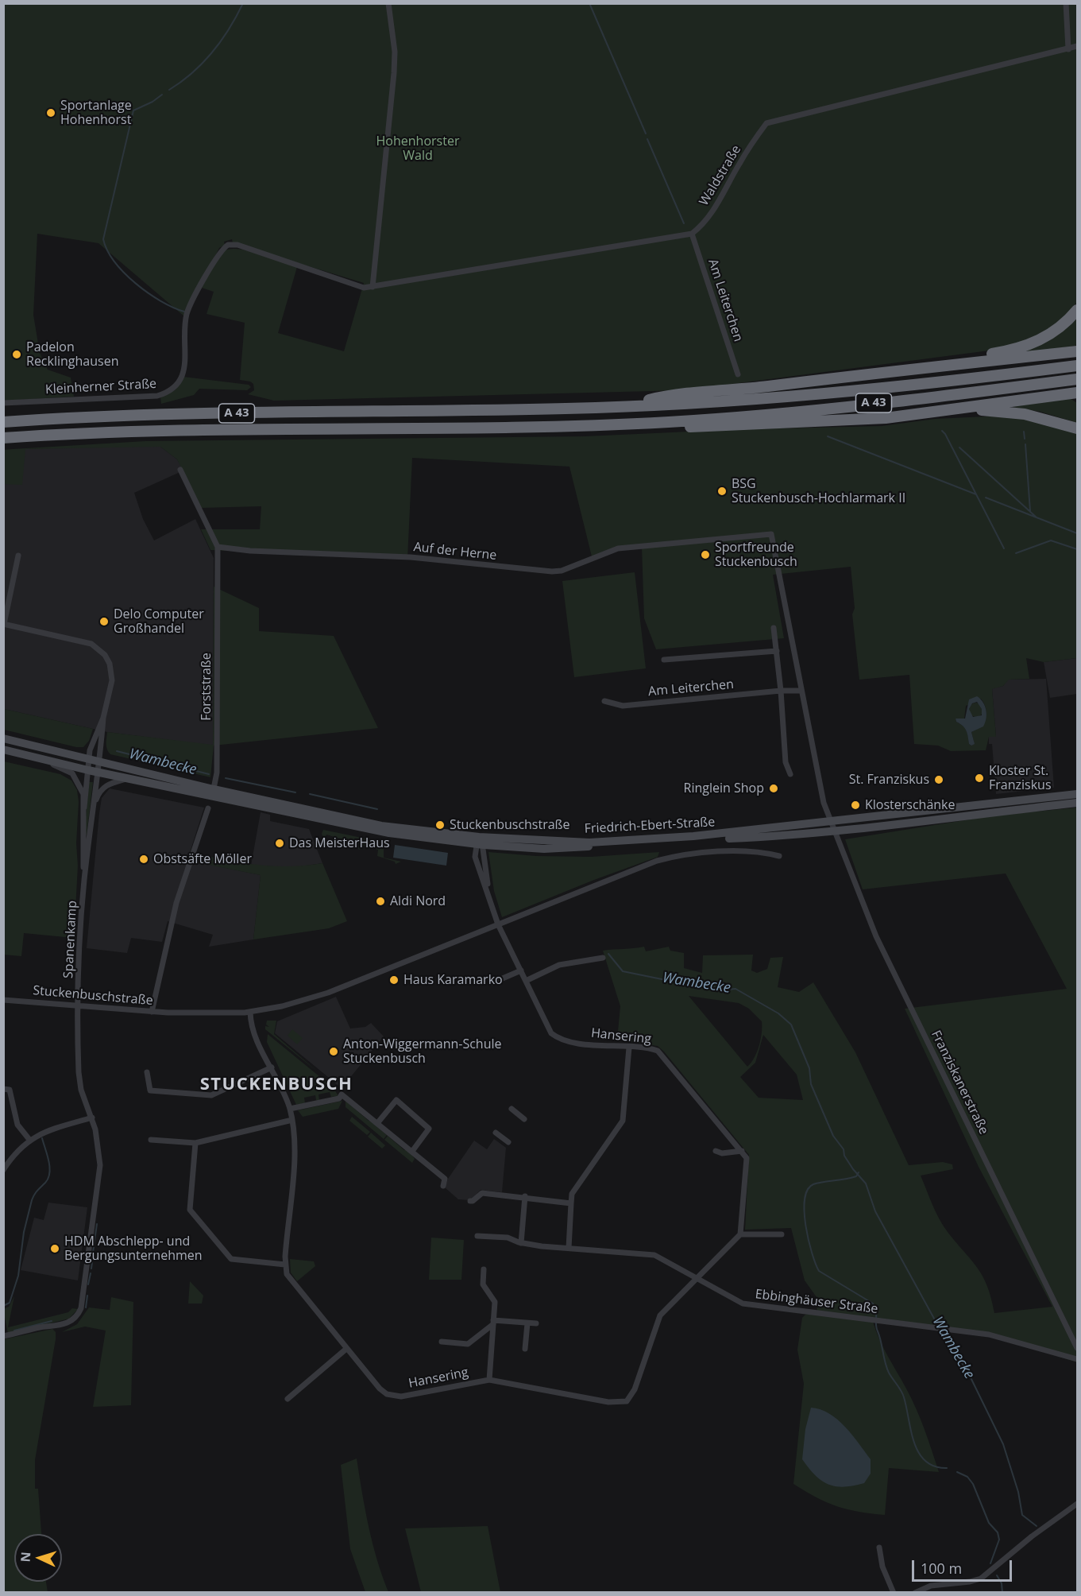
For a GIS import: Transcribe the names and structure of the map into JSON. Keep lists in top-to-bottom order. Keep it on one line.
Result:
{"streets":{"highway":["A 43"],"main road":["Friedrich-Ebert-Straße"],"street":["Waldstraße","Am Leiterchen","Kleinherner Straße","Auf der Herne","Forststraße","Spanenkamp","Stuckenbuschstraße","Hansering","Franziskanerstraße","Ebbinghäuser Straße"]},"crossings":[["Waldstraße","Am Leiterchen"],["Am Leiterchen","Auf der Herne"],["Auf der Herne","Forststraße"],["Forststraße","Friedrich-Ebert-Straße"],["Friedrich-Ebert-Straße","Spanenkamp"],["Friedrich-Ebert-Straße","Hansering"],["Friedrich-Ebert-Straße","Franziskanerstraße"],["Spanenkamp","Stuckenbuschstraße"],["Stuckenbuschstraße","Hansering"],["Hansering","Ebbinghäuser Straße"]],"districts":["STUCKENBUSCH"],"water":["Wambecke"],"parks":["Hohenhorster Wald"],"places":["Sportanlage Hohenhorst","Padelon Recklinghausen","BSG Stuckenbusch-Hochlarmark II","Sportfreunde Stuckenbusch","Delo Computer Großhandel","Kloster St. Franziskus","St. Franziskus","Ringlein Shop","Klosterschänke","Stuckenbuschstraße","Das MeisterHaus","Obstsäfte Möller","Aldi Nord","Haus Karamarko","Anton-Wiggermann-Schule Stuckenbusch","HDM Abschlepp- und Bergungsunternehmen"],"scale_bar":"100 m","north":"left"}
